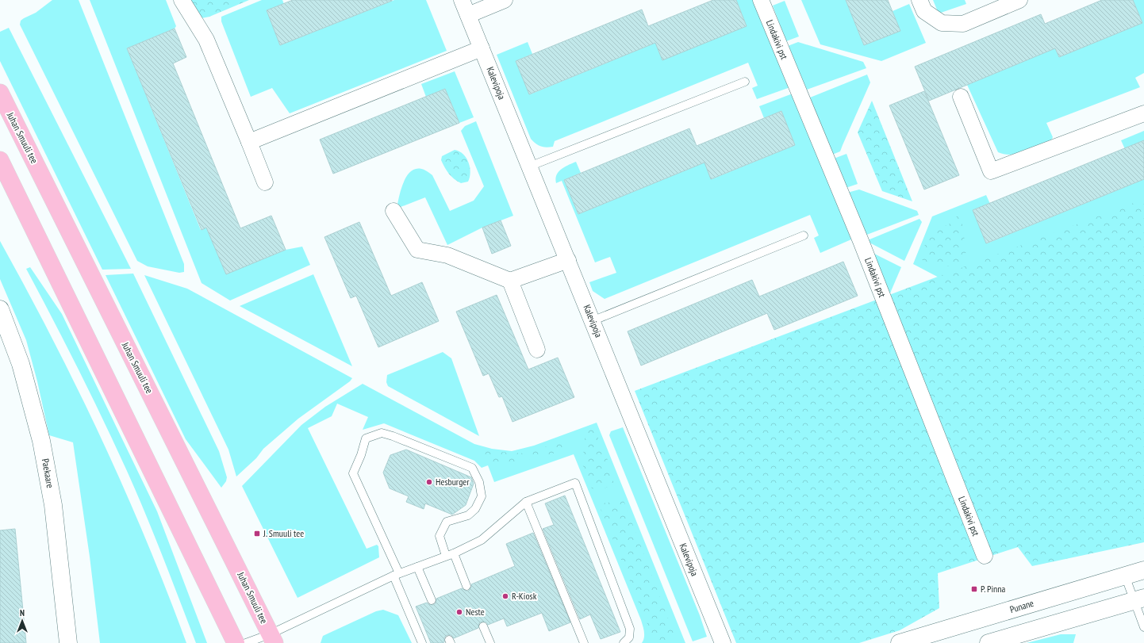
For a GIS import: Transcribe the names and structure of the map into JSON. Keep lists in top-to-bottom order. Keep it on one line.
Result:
{"streets":{"main road":["Juhan Smuuli tee","Paekaare","Punane"],"street":["Lindakivi pst","Kalevipoja"]},"places":{"other":["Hesburger","R-Kiosk","Neste"],"transit":["J. Smuuli tee","P. Pinna"]},"north":"top"}
